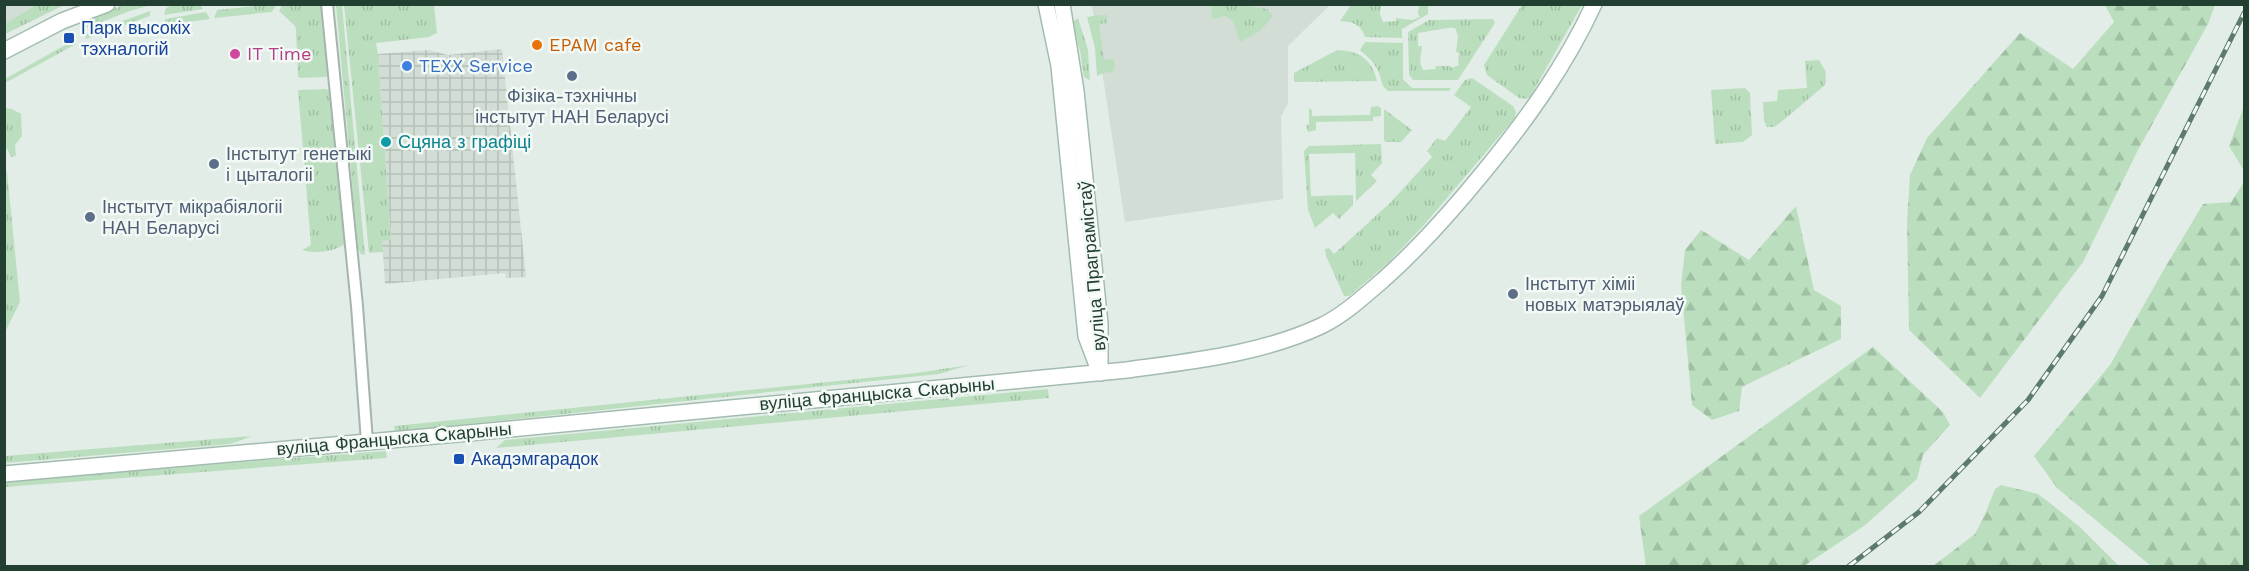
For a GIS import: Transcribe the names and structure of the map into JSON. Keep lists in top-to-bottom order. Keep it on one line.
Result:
{"streets":{"main road":["вуліца Праграмістаў","вуліца Францыска Скарыны"]},"crossings":[["вуліца Праграмістаў","вуліца Францыска Скарыны"]],"places":{"transit":["Парк высокіх тэхналогій","Акадэмгарадок"],"other":["EPAM cafe","IT Time","TEXX Service","Фізіка-тэхнічны інстытут НАН Беларусі","Сцяна з графіці","Інстытут генетыкі і цыталогіі","Інстытут мікрабіялогіі НАН Беларусі","Інстытут хіміі новых матэрыялаў"]}}
